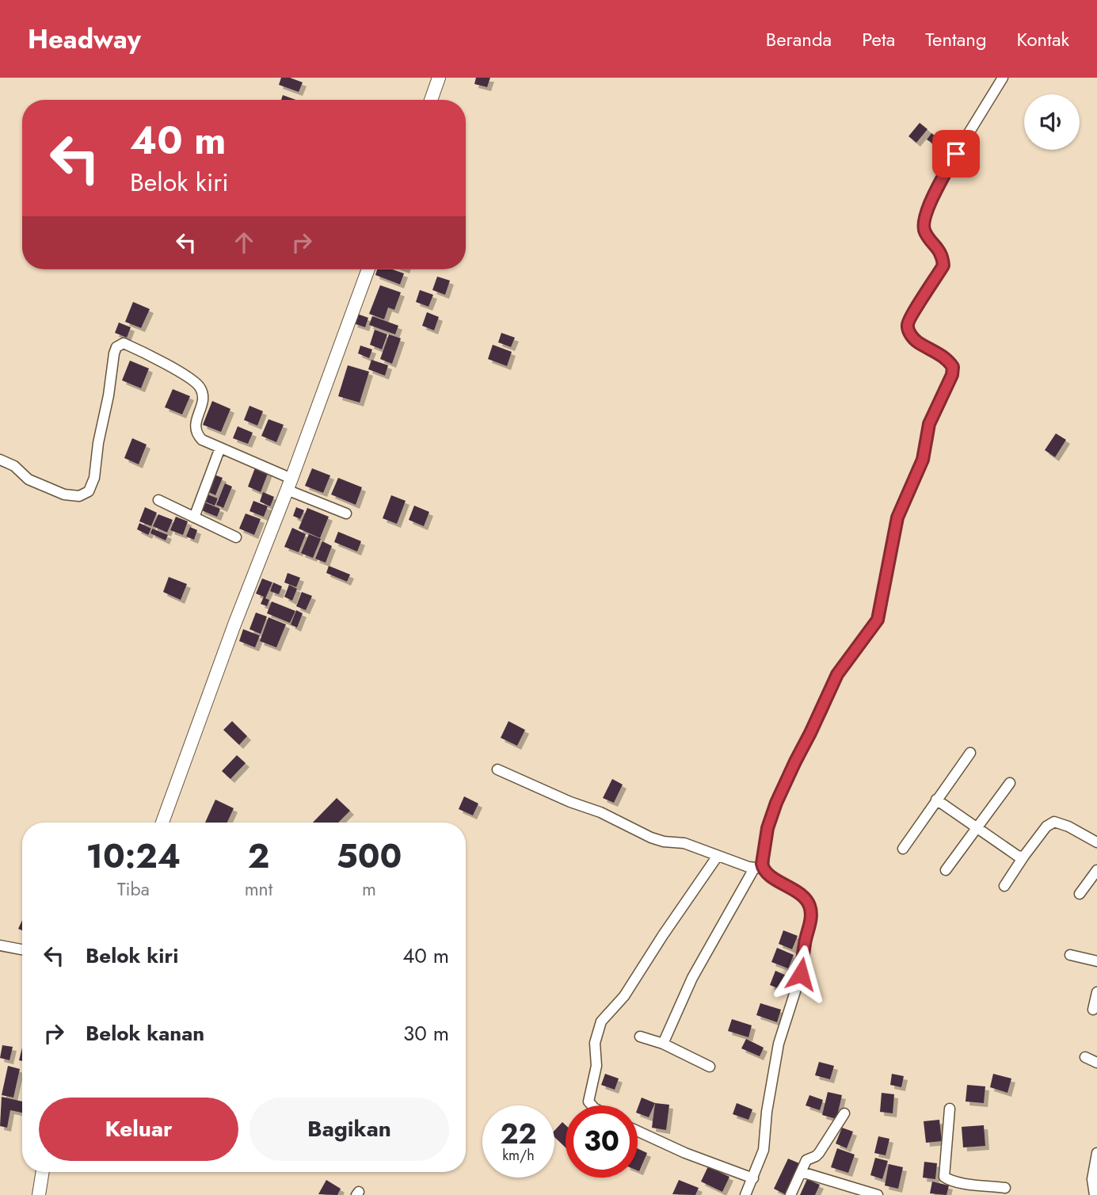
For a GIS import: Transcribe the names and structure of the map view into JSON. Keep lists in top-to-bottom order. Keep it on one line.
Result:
{"page":{"header":"Headway","nav":["Beranda","Peta","Tentang","Kontak"],"turn":["40 m","Belok kiri"],"eta":["10:24","Tiba","2","mnt","500","m"],"list":[{"name":"Belok kiri","value":"40 m"},{"name":"Belok kanan","value":"30 m"}],"buttons":["Keluar","Bagikan"],"speed":"22 km/h","limit":"30"}}
